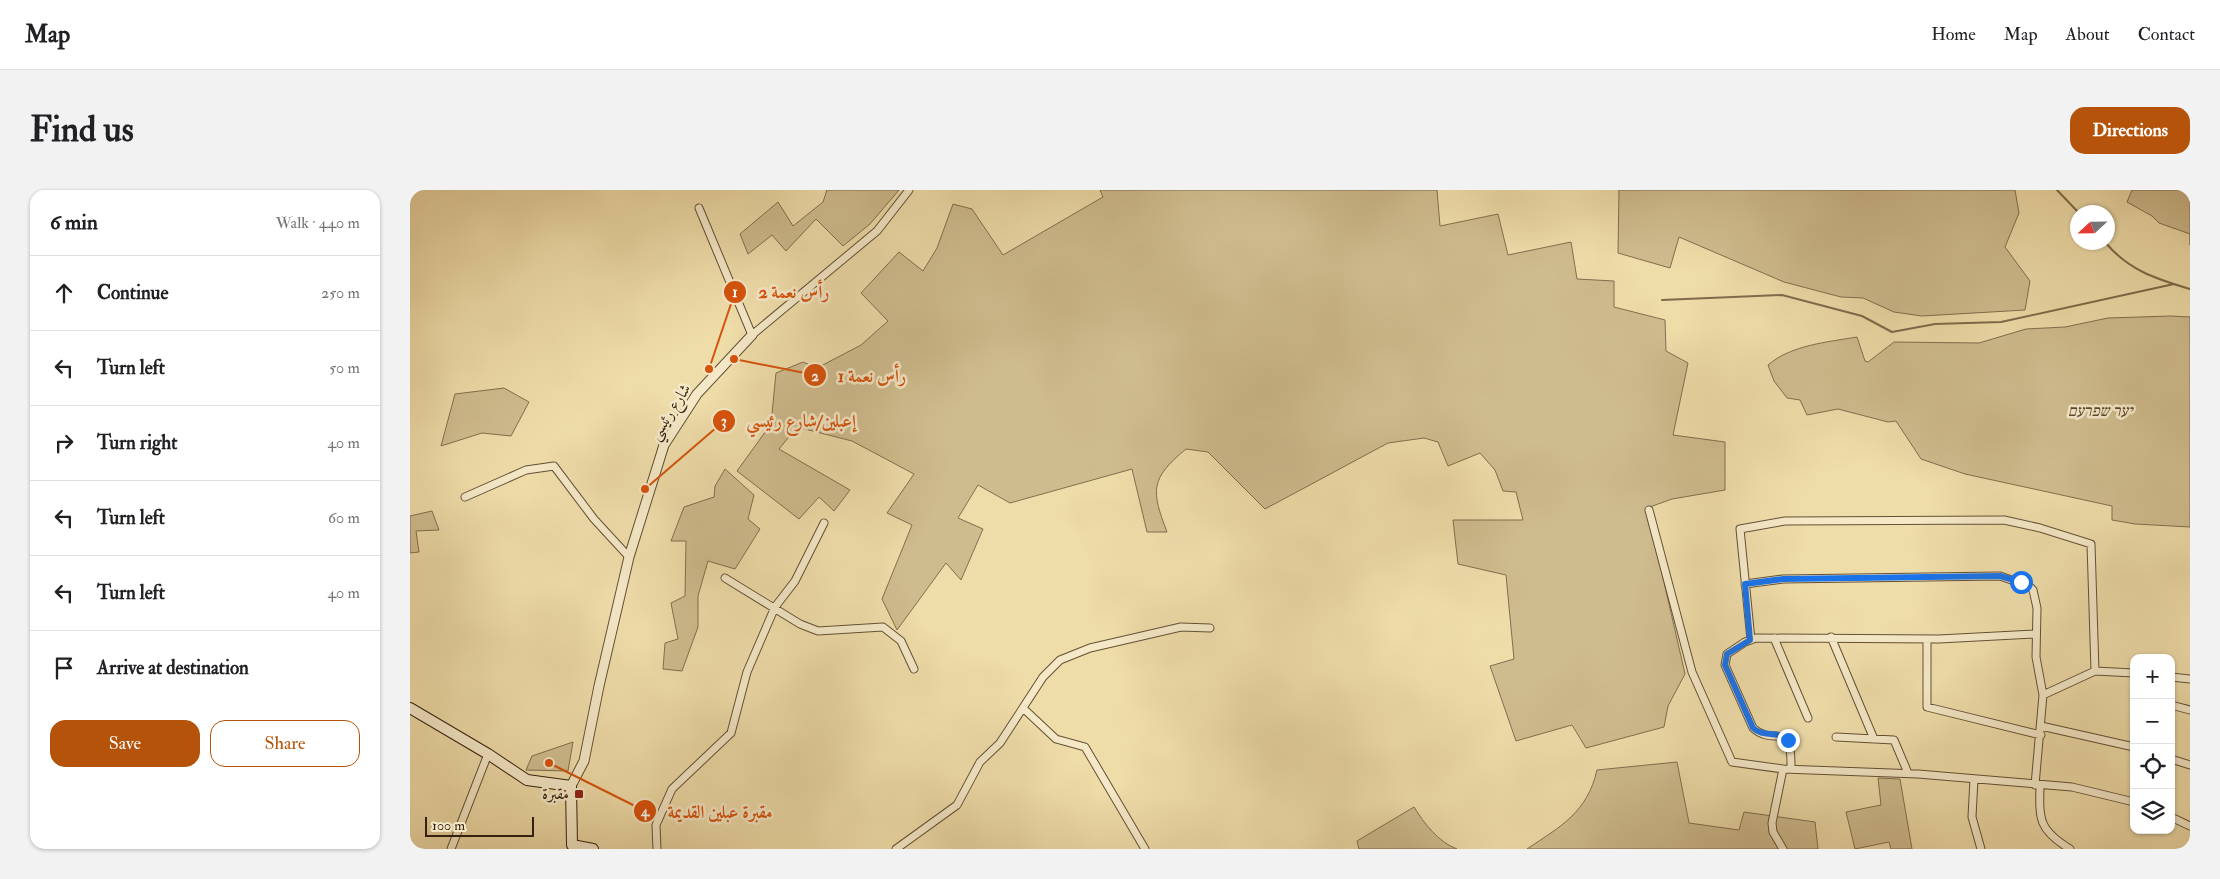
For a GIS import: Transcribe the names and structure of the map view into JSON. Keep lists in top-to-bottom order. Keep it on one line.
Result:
{"streets":{"street":["شارع رئيسي"]},"parks":["יער שפרעם"],"places":{"other":["رأس نعمة 1","رأس نعمة 2","إعبلين/شارع رئيسي","مقبرة عبلين القديمة"],"transit":["مقبرة"]},"scale_bar":"100 m","north":"left","page":{"header":"Map","nav":["Home","Map","About","Contact"],"buttons":["Directions",["Save","Share"]],"title":"Find us","heading":["6 min","Walk · 440 m"],"list":[["Continue","250 m"],["Turn left","50 m"],["Turn right","40 m"],["Turn left","60 m"],["Turn left","40 m"],"Arrive at destination"],"map_buttons":["+","−"],"scale":"100 m"}}
